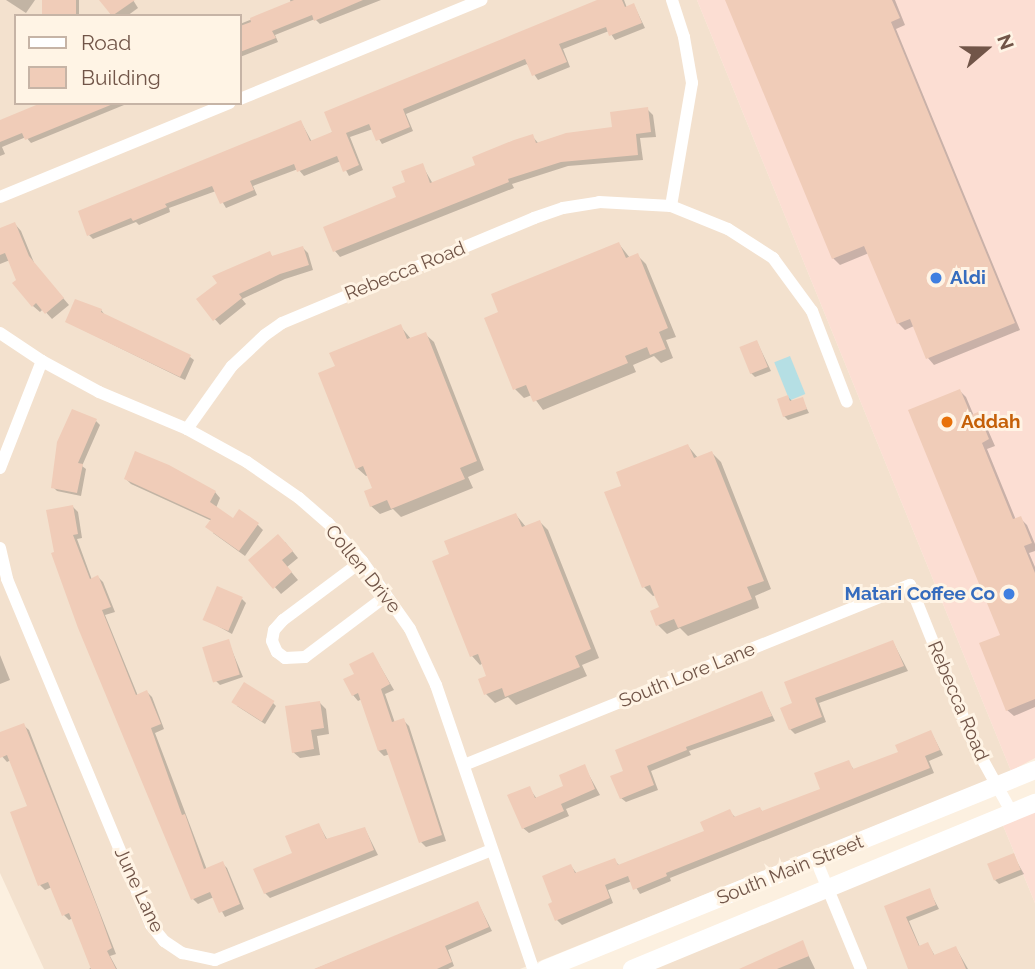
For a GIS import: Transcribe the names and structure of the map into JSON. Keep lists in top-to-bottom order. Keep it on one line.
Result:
{"streets":{"street":["Rebecca Road","Collen Drive","South Lore Lane","South Main Street","June Lane"]},"crossings":[["Rebecca Road","Collen Drive"],["Rebecca Road","South Lore Lane"],["Rebecca Road","South Main Street"],["Collen Drive","South Lore Lane"],["Collen Drive","June Lane"]],"places":["Aldi","Addah","Matari Coffee Co"],"legend":["Road","Building"],"north":"right"}
